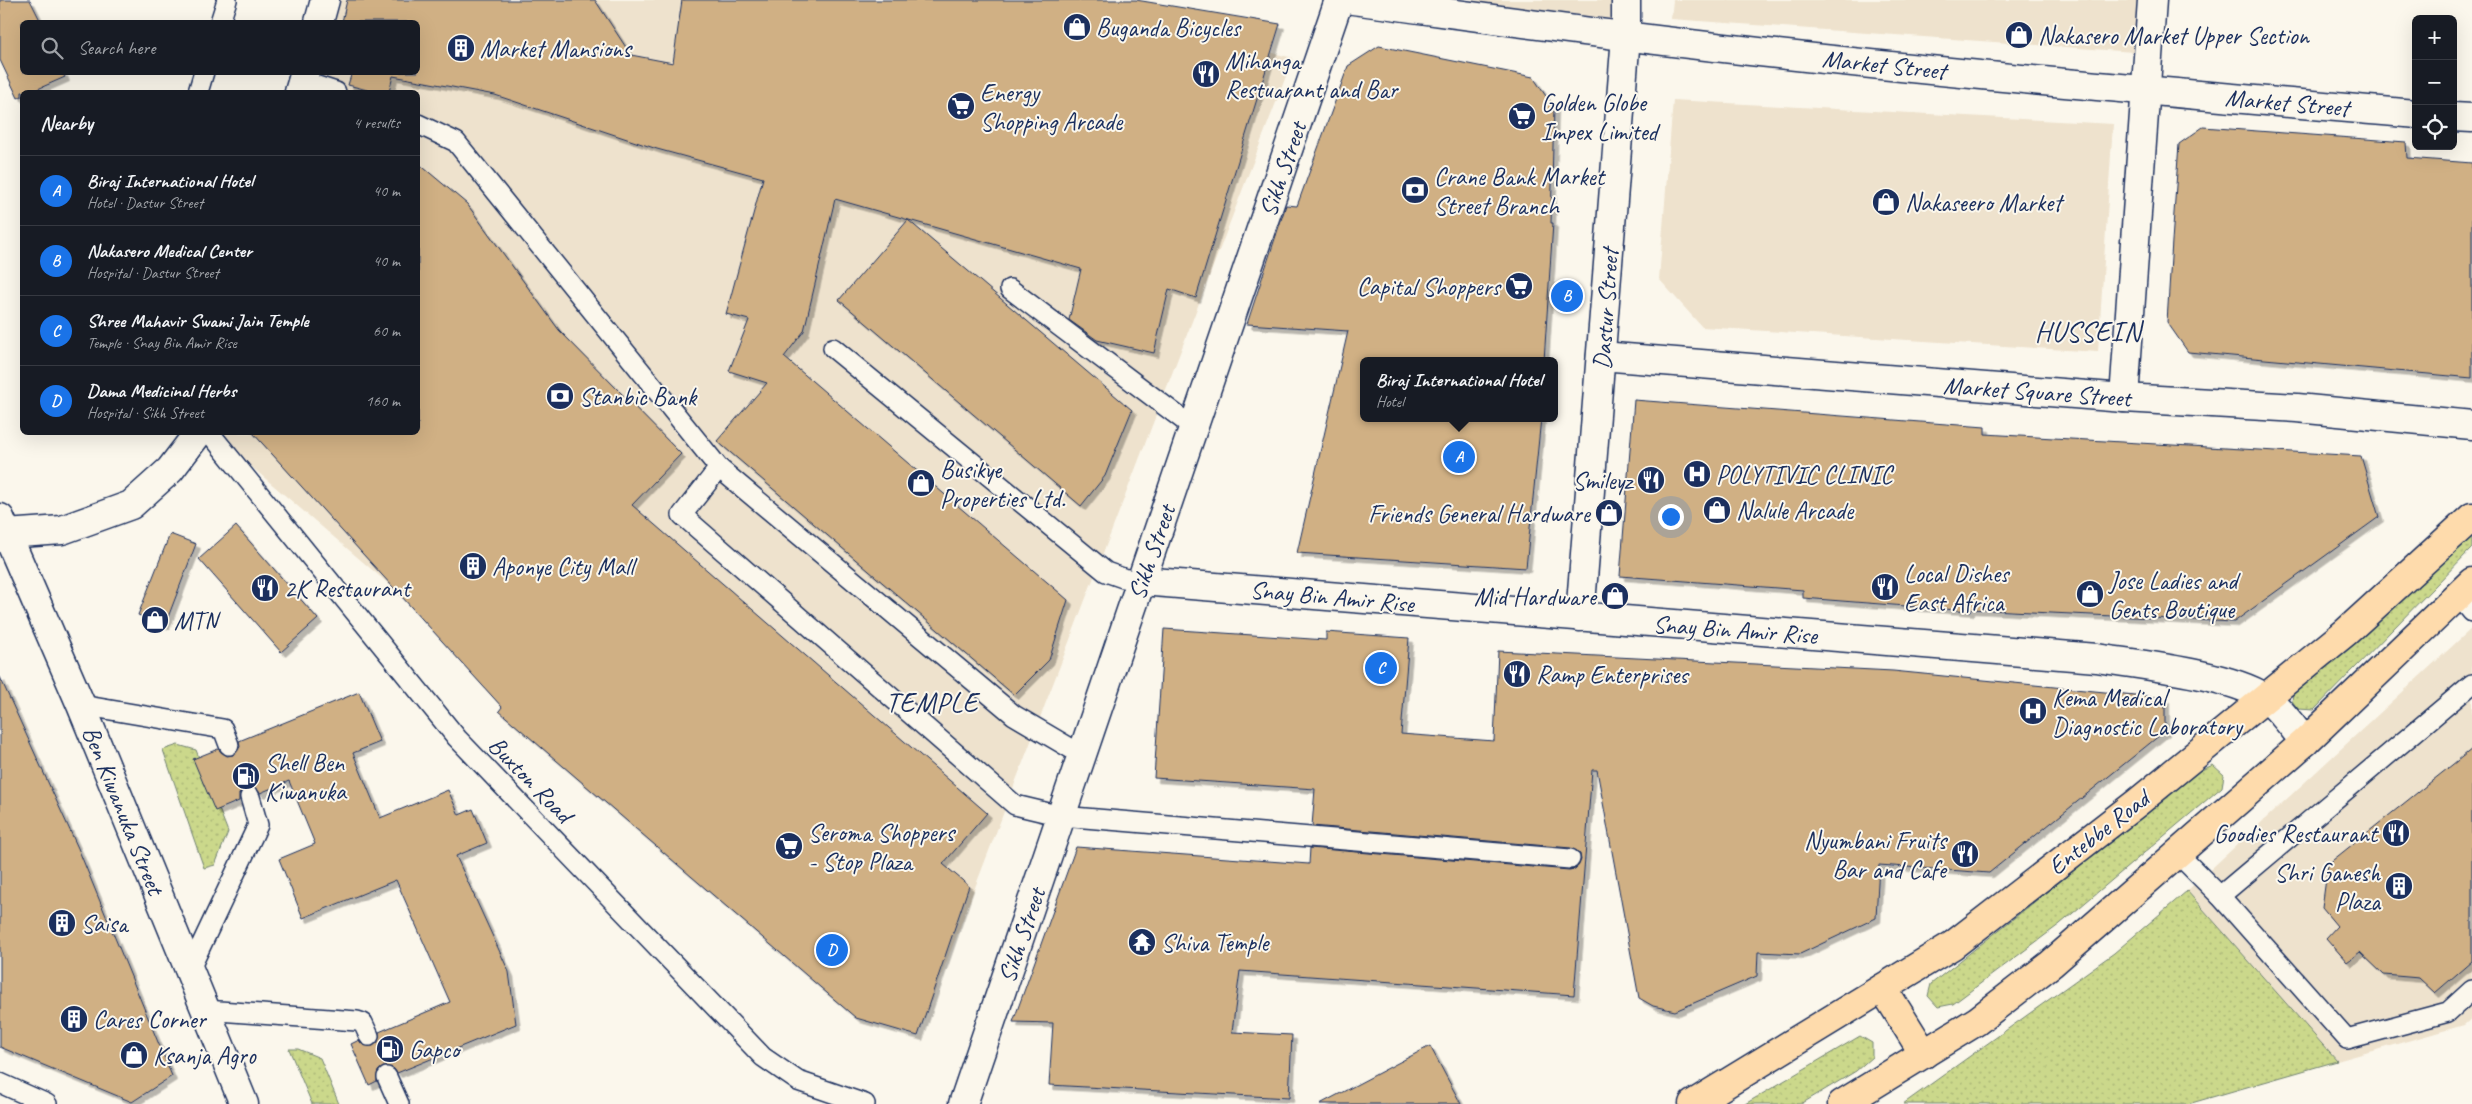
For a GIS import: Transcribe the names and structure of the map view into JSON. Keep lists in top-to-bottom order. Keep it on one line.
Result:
{"streets":{"main road":["Entebbe Road"],"street":["Market Street","Sikh Street","Dastur Street","Market Square Street","Snay Bin Amir Rise","Ben Kiwanuka Street"],"lane":["Buxton Road"]},"crossings":[["Market Street","Dastur Street"],["Sikh Street","Snay Bin Amir Rise"],["Dastur Street","Market Square Street"],["Dastur Street","Snay Bin Amir Rise"],["Snay Bin Amir Rise","Entebbe Road"]],"districts":["HUSSEIN","TEMPLE"],"places":{"shop":["Buganda Bicycles","Nakasero Market Upper Section","Nakaseero Market","Busikye Properties Ltd.","Nalule Arcade","Friends General Hardware","Jose Ladies and Gents Boutique","Mid Hardware","MTN","Ksanja Agro"],"building":["Market Mansions","Aponye City Mall","Shri Ganesh Plaza","Saisa","Cares Corner"],"restaurant":["Mihanga Restuarant and Bar","Smileyz","Local Dishes East Africa","2K Restaurant","Ramp Enterprises","Goodies Restaurant","Nyumbani Fruits Bar and Cafe"],"supermarket":["Energy Shopping Arcade","Golden Globe Impex Limited","Capital Shoppers","Seroma Shoppers - Stop Plaza"],"bank":["Crane Bank Market Street Branch","Stanbic Bank"],"hospital":["POLYTIVIC CLINIC","Kema Medical Diagnostic Laboratory"],"fuel station":["Shell Ben Kiwanuka","Gapco"],"temple":["Shiva Temple"]},"page":{"map_buttons":["+","−"],"search":"Search here","heading":["Nearby","4 results"],"list":[{"mark":"A","name":"Biraj International Hotel","note":"Hotel · Dastur Street","value":"40 m"},{"mark":"B","name":"Nakasero Medical Center","note":"Hospital · Dastur Street","value":"40 m"},{"mark":"C","name":"Shree Mahavir Swami Jain Temple","note":"Temple · Snay Bin Amir Rise","value":"60 m"},{"mark":"D","name":"Dama Medicinal Herbs","note":"Hospital · Sikh Street","value":"160 m"}],"pins":["B","A","C","D"],"popup":["Biraj International Hotel","Hotel"]}}
